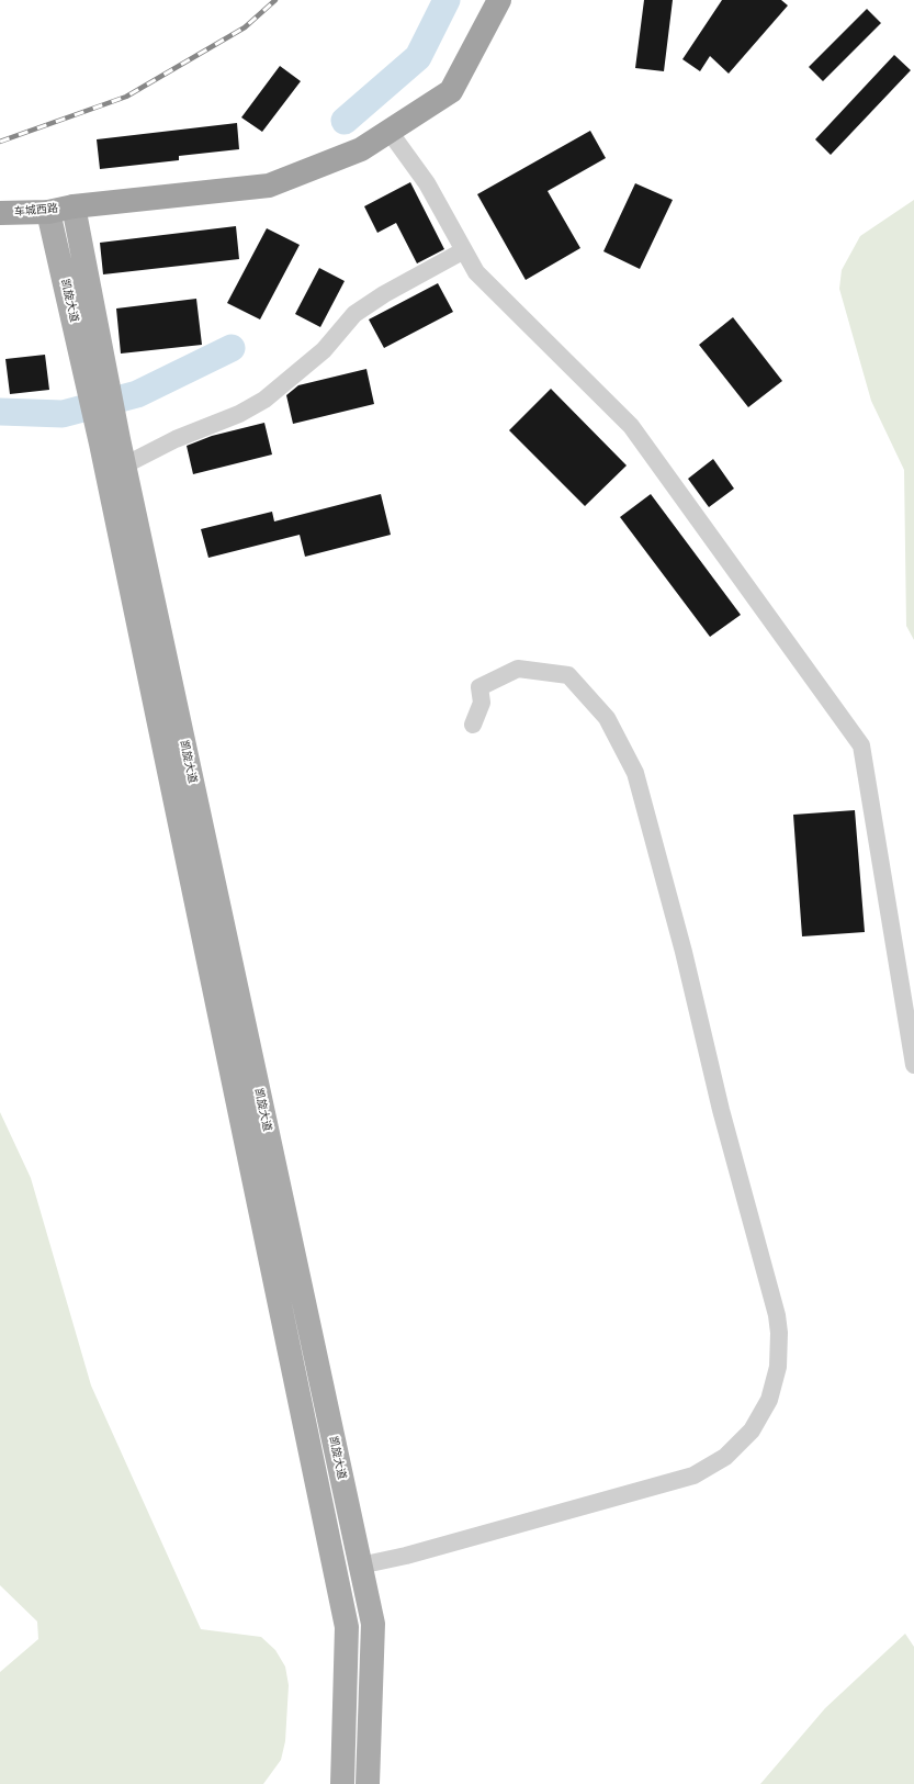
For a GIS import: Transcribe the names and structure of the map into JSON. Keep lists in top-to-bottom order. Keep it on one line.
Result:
{"streets":{"highway":["车城西路"],"main road":["凯旋大道"]},"crossings":[["车城西路","凯旋大道"]]}
